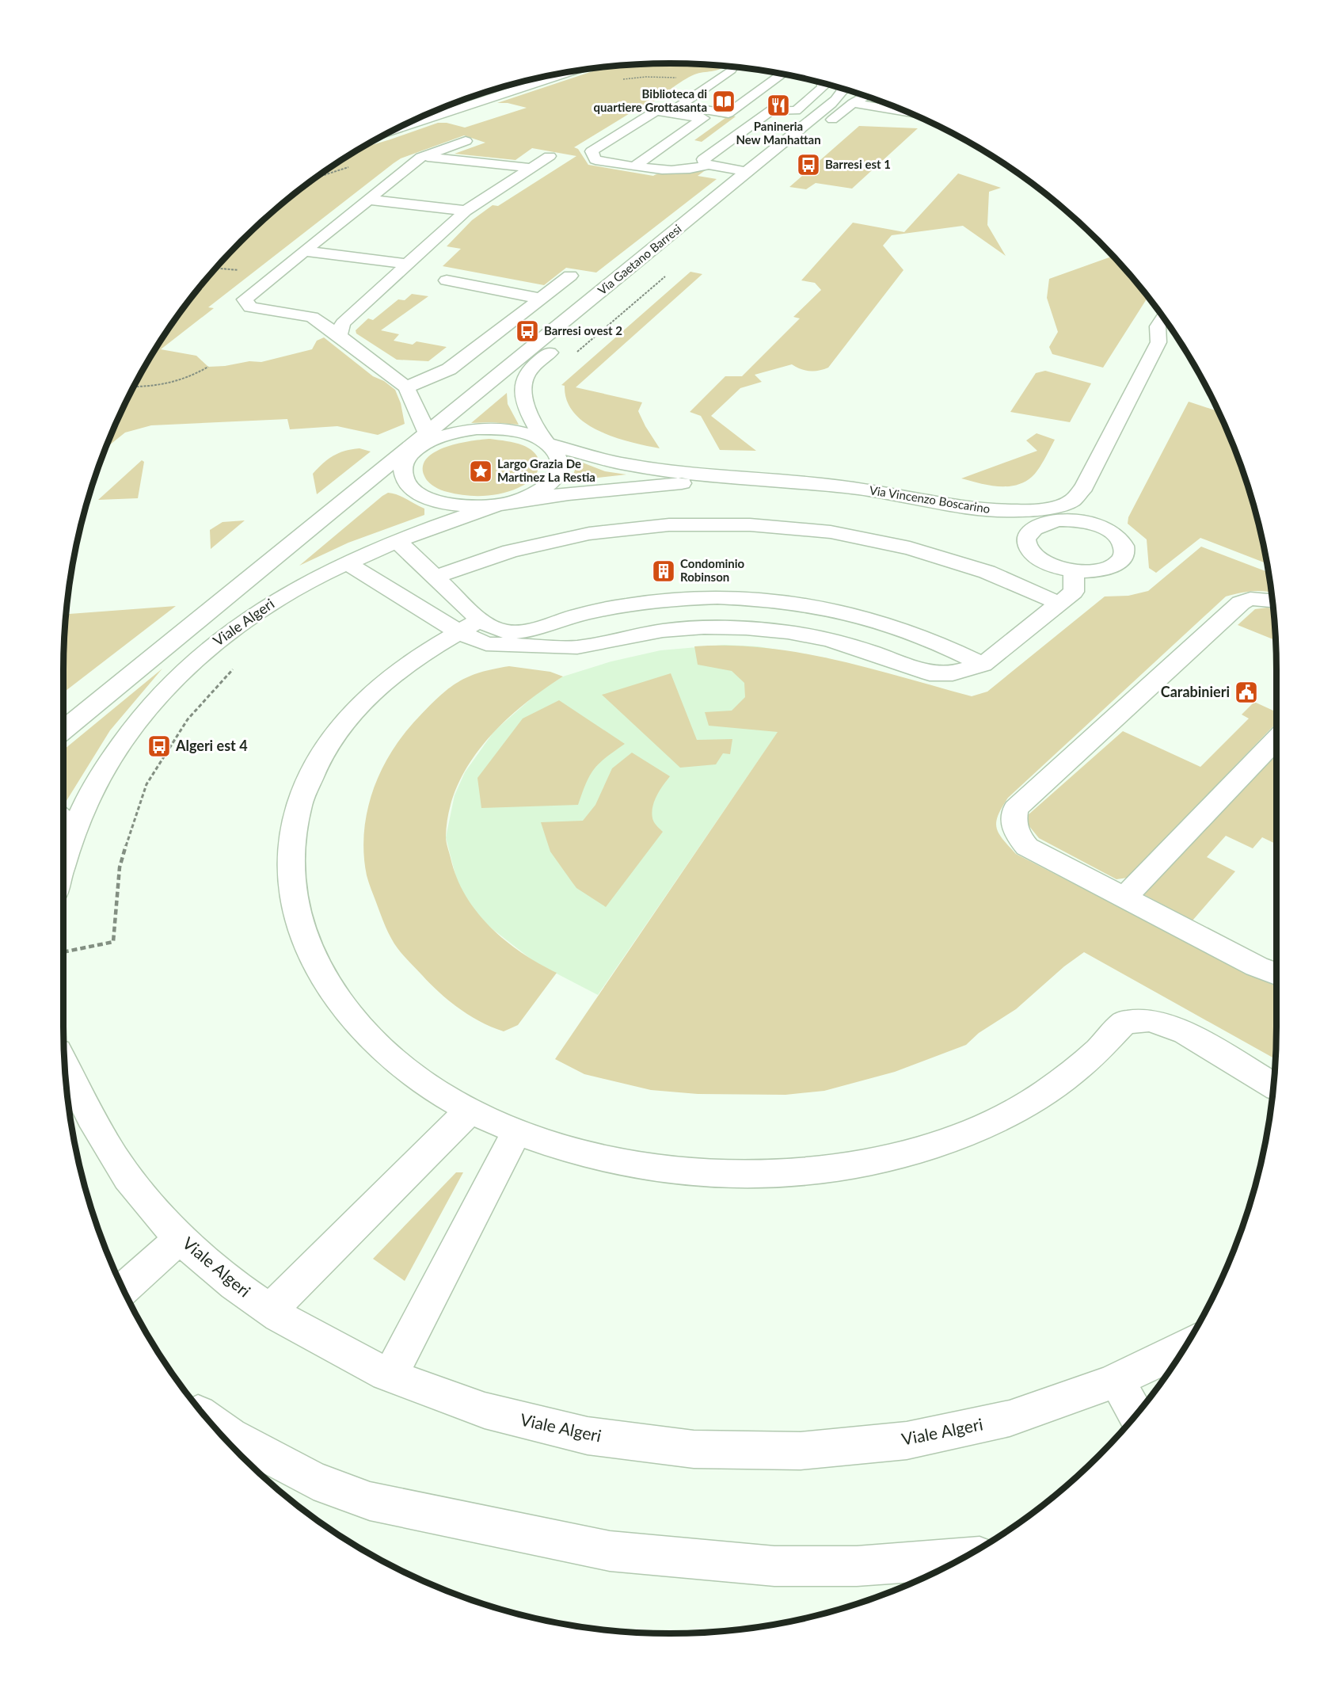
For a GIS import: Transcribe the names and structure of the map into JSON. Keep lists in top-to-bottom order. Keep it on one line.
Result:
{"streets":{"street":["Via Gaetano Barresi","Via Vincenzo Boscarino","Viale Algeri"]},"crossings":[["Via Gaetano Barresi","Viale Algeri"]],"places":{"library":["Biblioteca di quartiere Grottasanta"],"restaurant":["Panineria New Manhattan"],"bus stop":["Barresi est 1","Barresi ovest 2","Algeri est 4"],"place":["Largo Grazia De Martinez La Restia"],"building":["Condominio Robinson"],"public building":["Carabinieri"]}}
